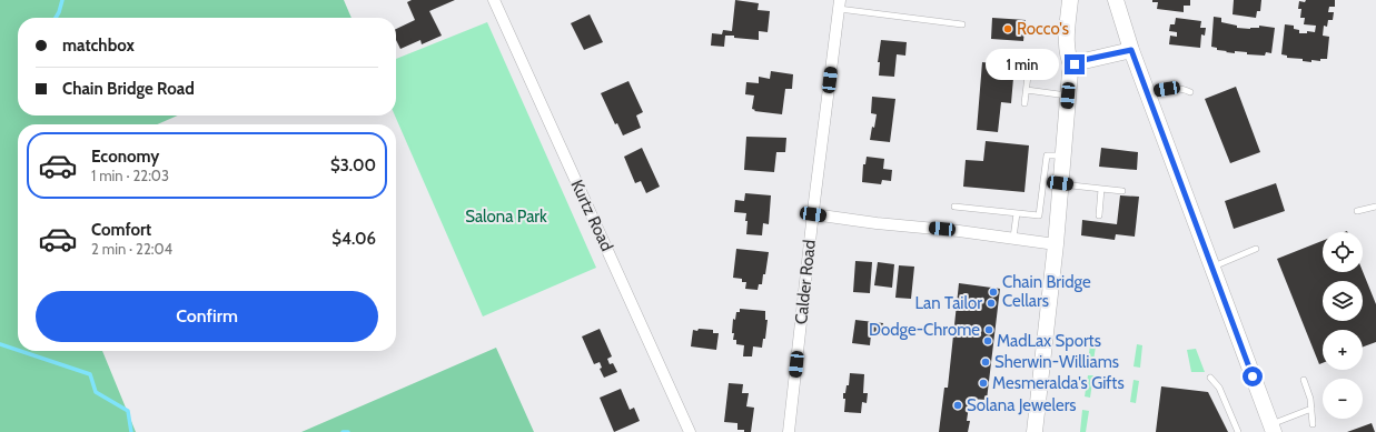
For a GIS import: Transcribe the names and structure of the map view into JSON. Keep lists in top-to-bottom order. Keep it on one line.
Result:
{"streets":{"street":["Kurtz Road","Calder Road"]},"parks":["Salona Park"],"places":["Rocco's","Chain Bridge Cellars","Lan Tailor","Dodge-Chrome","MadLax Sports","Sherwin-Williams","Mesmeralda's Gifts","Solana Jewelers"],"page":{"banner":["matchbox","Chain Bridge Road"],"bubble":"1 min","list":[{"name":"Economy","note":"1 min · 22:03","value":"$3.00"},{"name":"Comfort","note":"2 min · 22:04","value":"$4.06"}],"map_buttons":["+","−"],"buttons":"Confirm"}}
